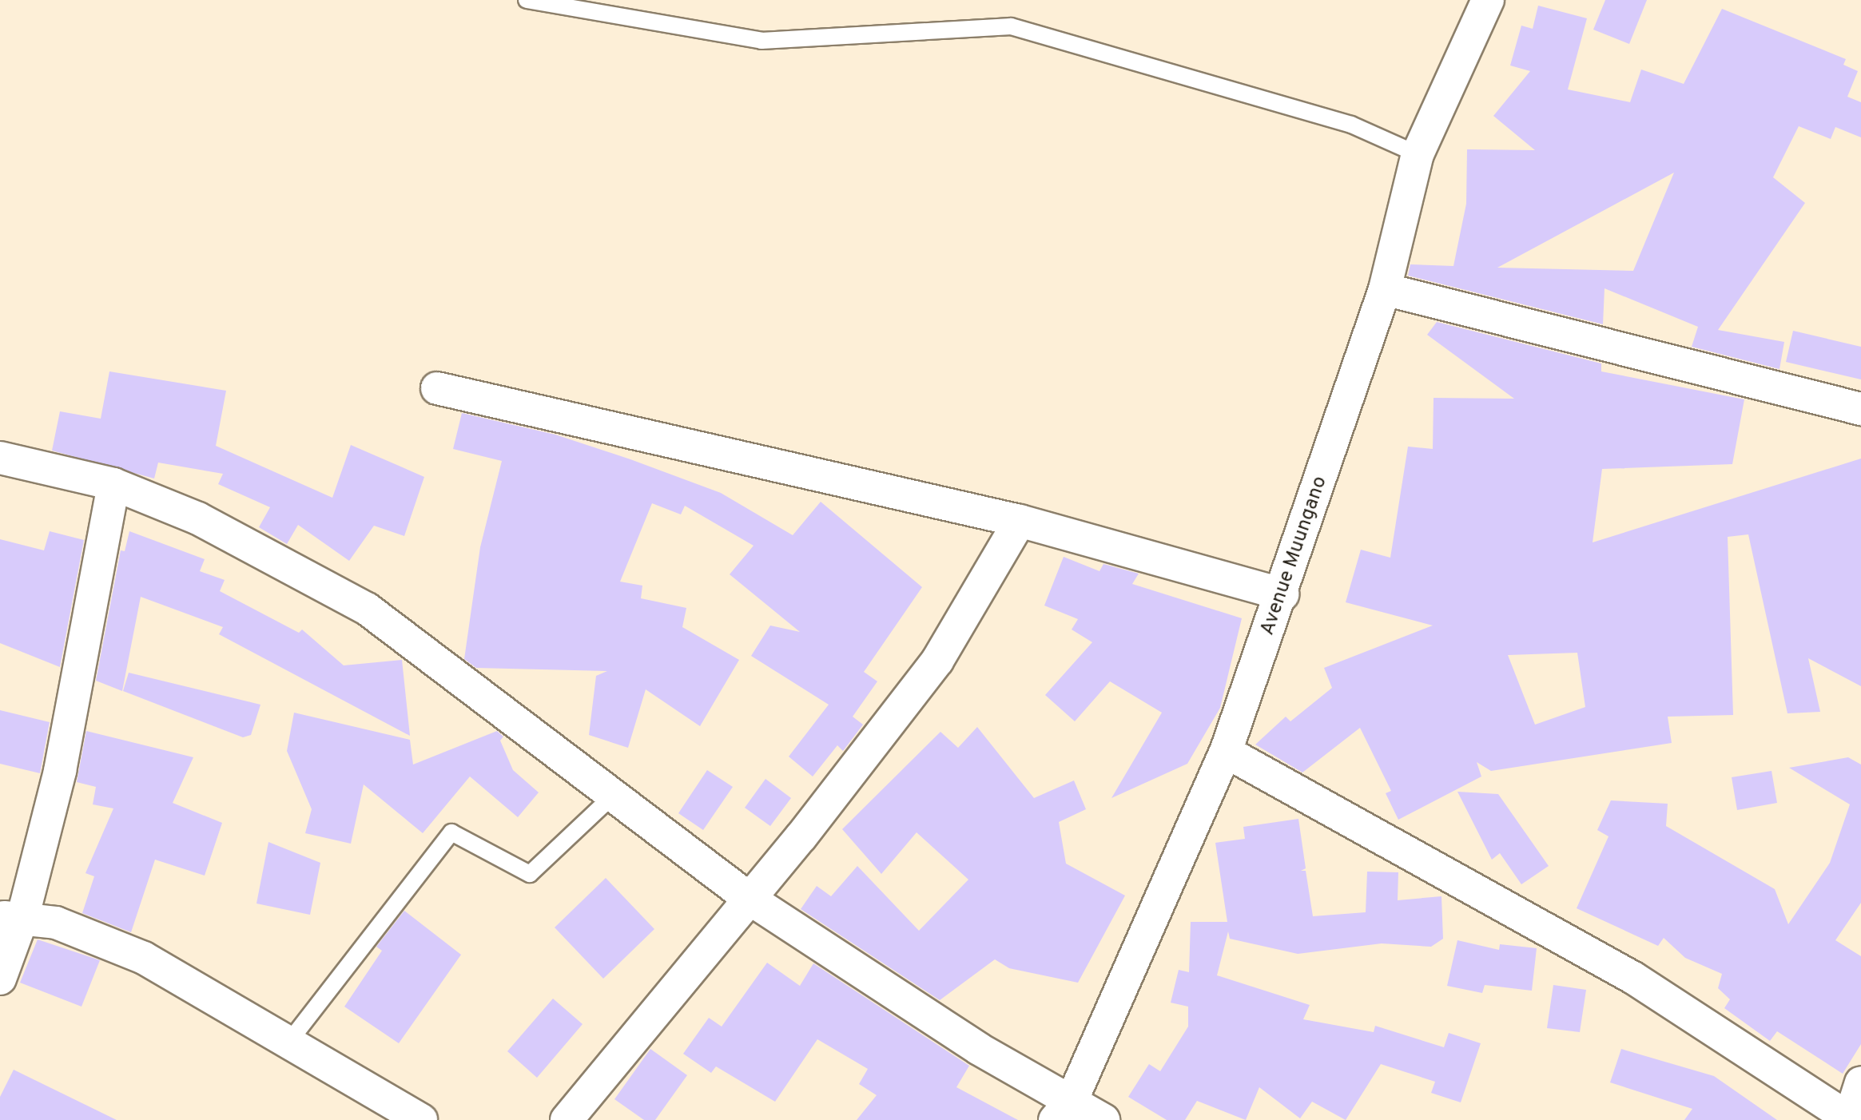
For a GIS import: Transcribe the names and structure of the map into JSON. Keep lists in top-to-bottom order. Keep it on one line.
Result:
{"streets":{"street":["Avenue Muungano"]}}
